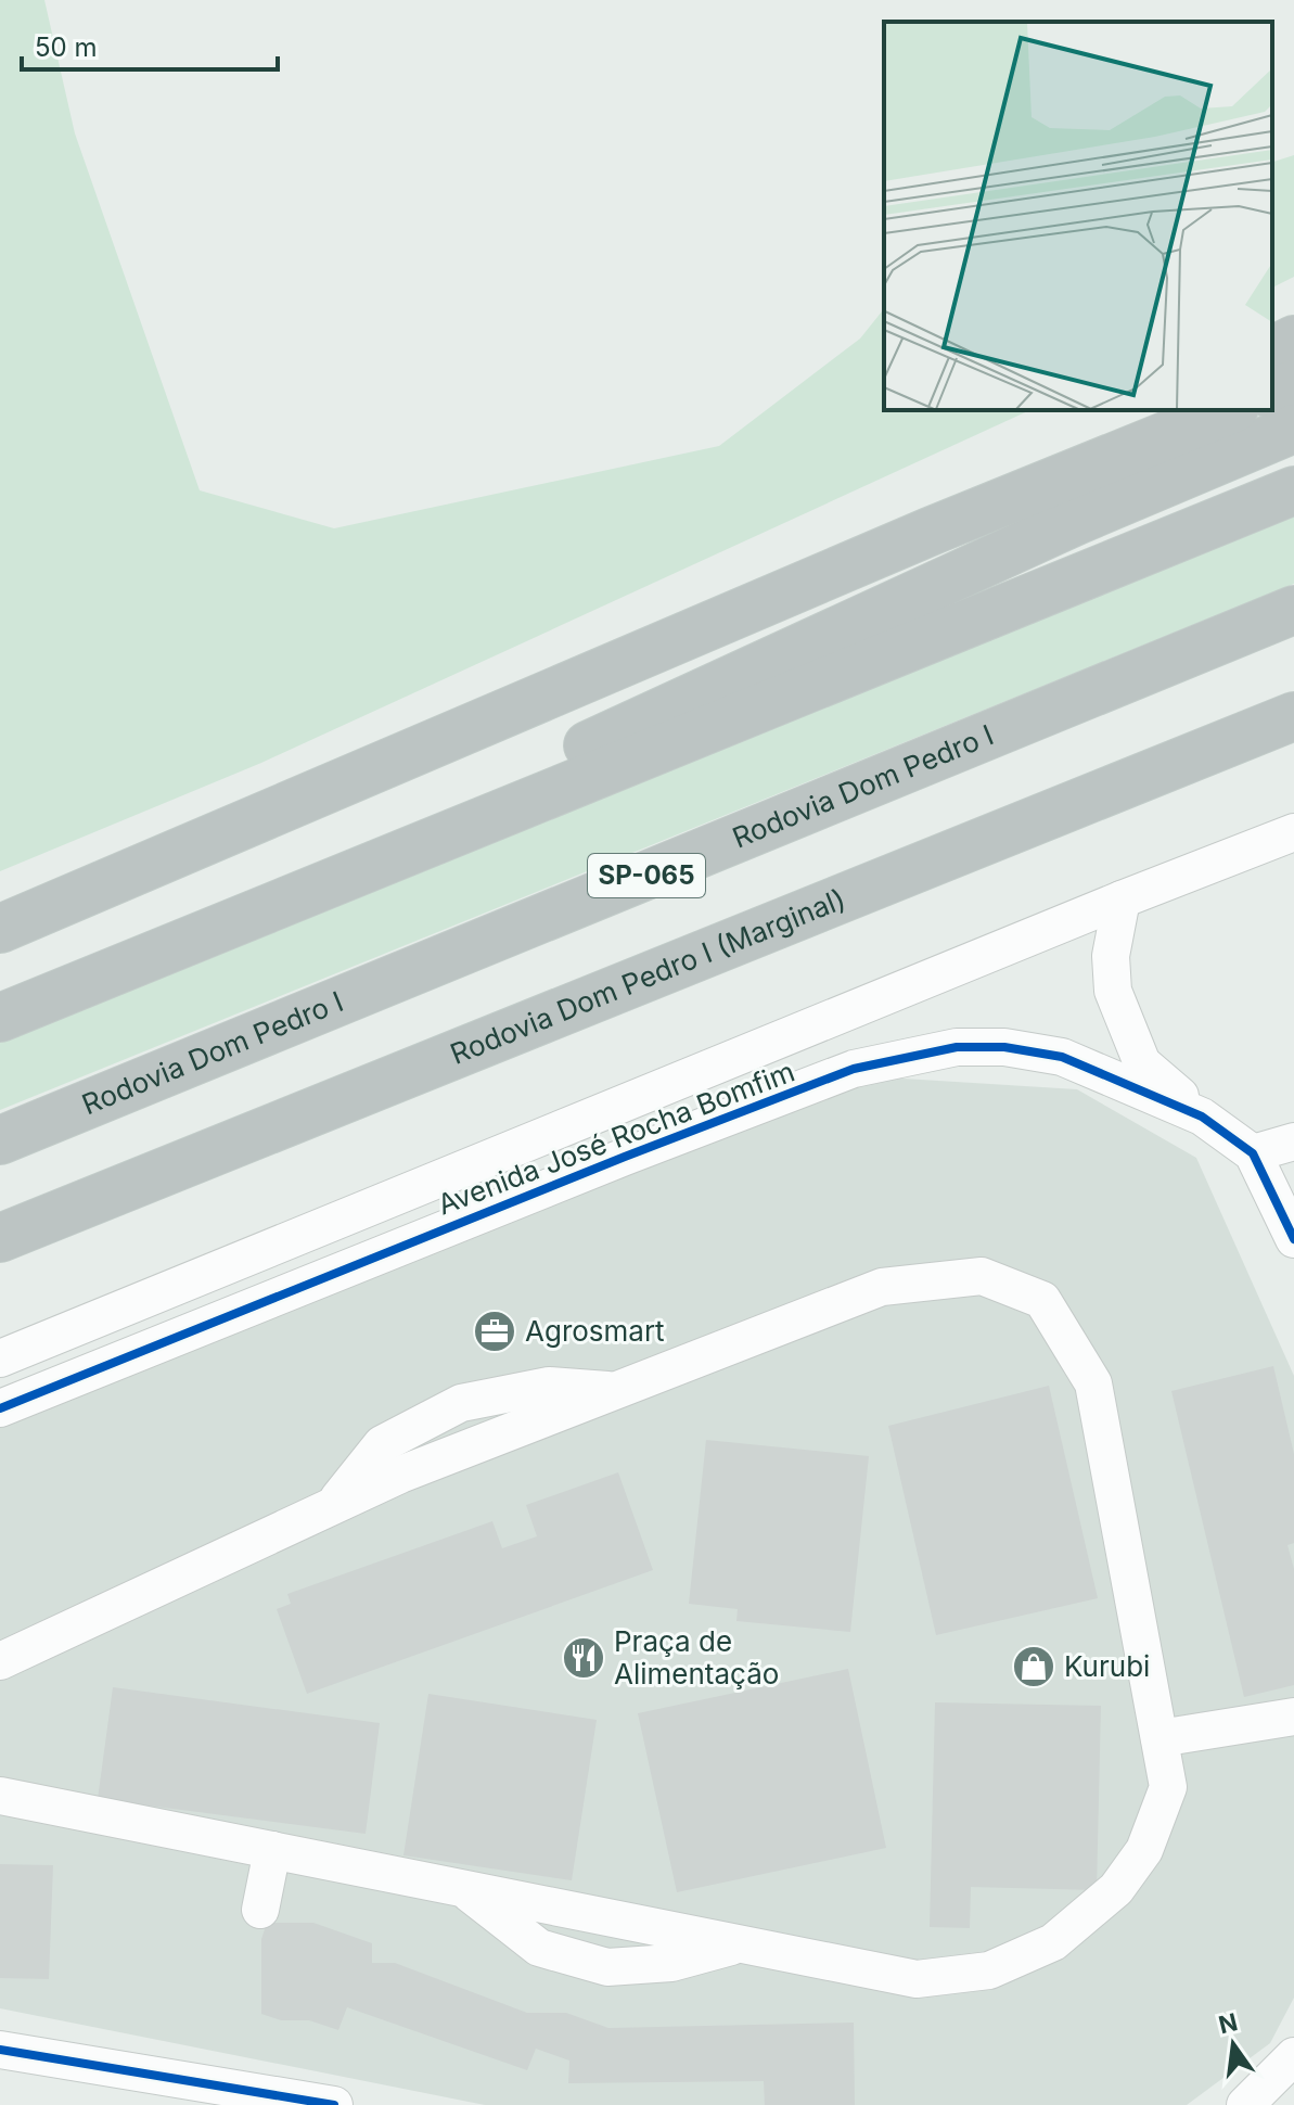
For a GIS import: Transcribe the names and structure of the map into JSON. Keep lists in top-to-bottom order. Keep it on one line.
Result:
{"streets":{"highway":["Rodovia Dom Pedro I","SP-065","Rodovia Dom Pedro I (Marginal)"],"street":["Avenida José Rocha Bomfim"]},"places":{"office":["Agrosmart"],"restaurant":["Praça de Alimentação"],"shop":["Kurubi"]},"scale_bar":"50 m","north":"top"}
